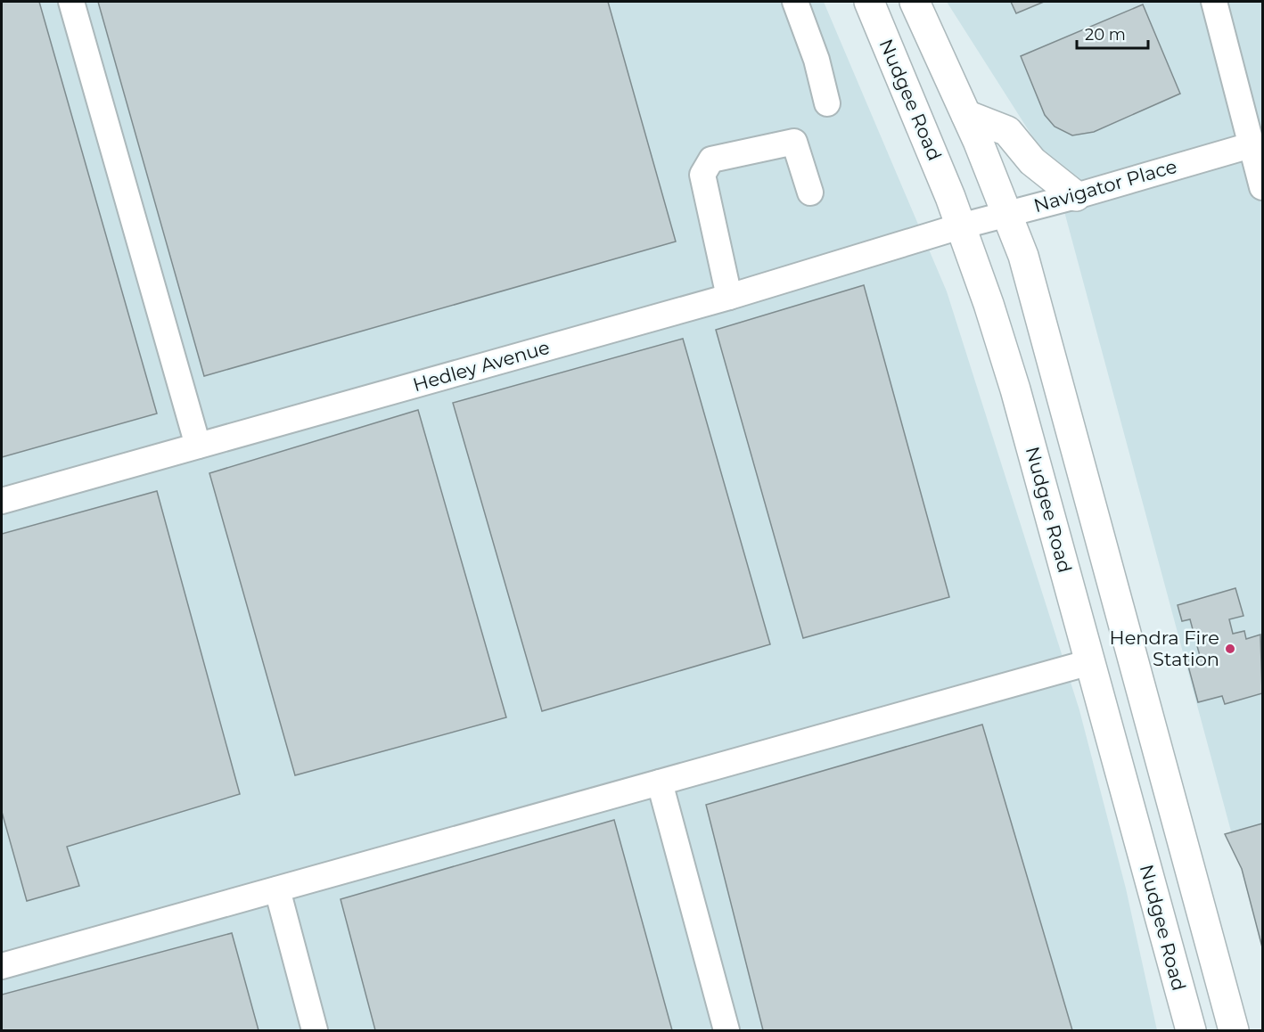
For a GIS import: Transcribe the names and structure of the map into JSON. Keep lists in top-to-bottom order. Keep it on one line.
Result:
{"streets":{"main road":["Nudgee Road"],"street":["Navigator Place","Hedley Avenue"]},"crossings":[["Nudgee Road","Navigator Place"],["Nudgee Road","Hedley Avenue"],["Navigator Place","Hedley Avenue"]],"places":["Hendra Fire Station"],"scale_bar":"20 m"}
